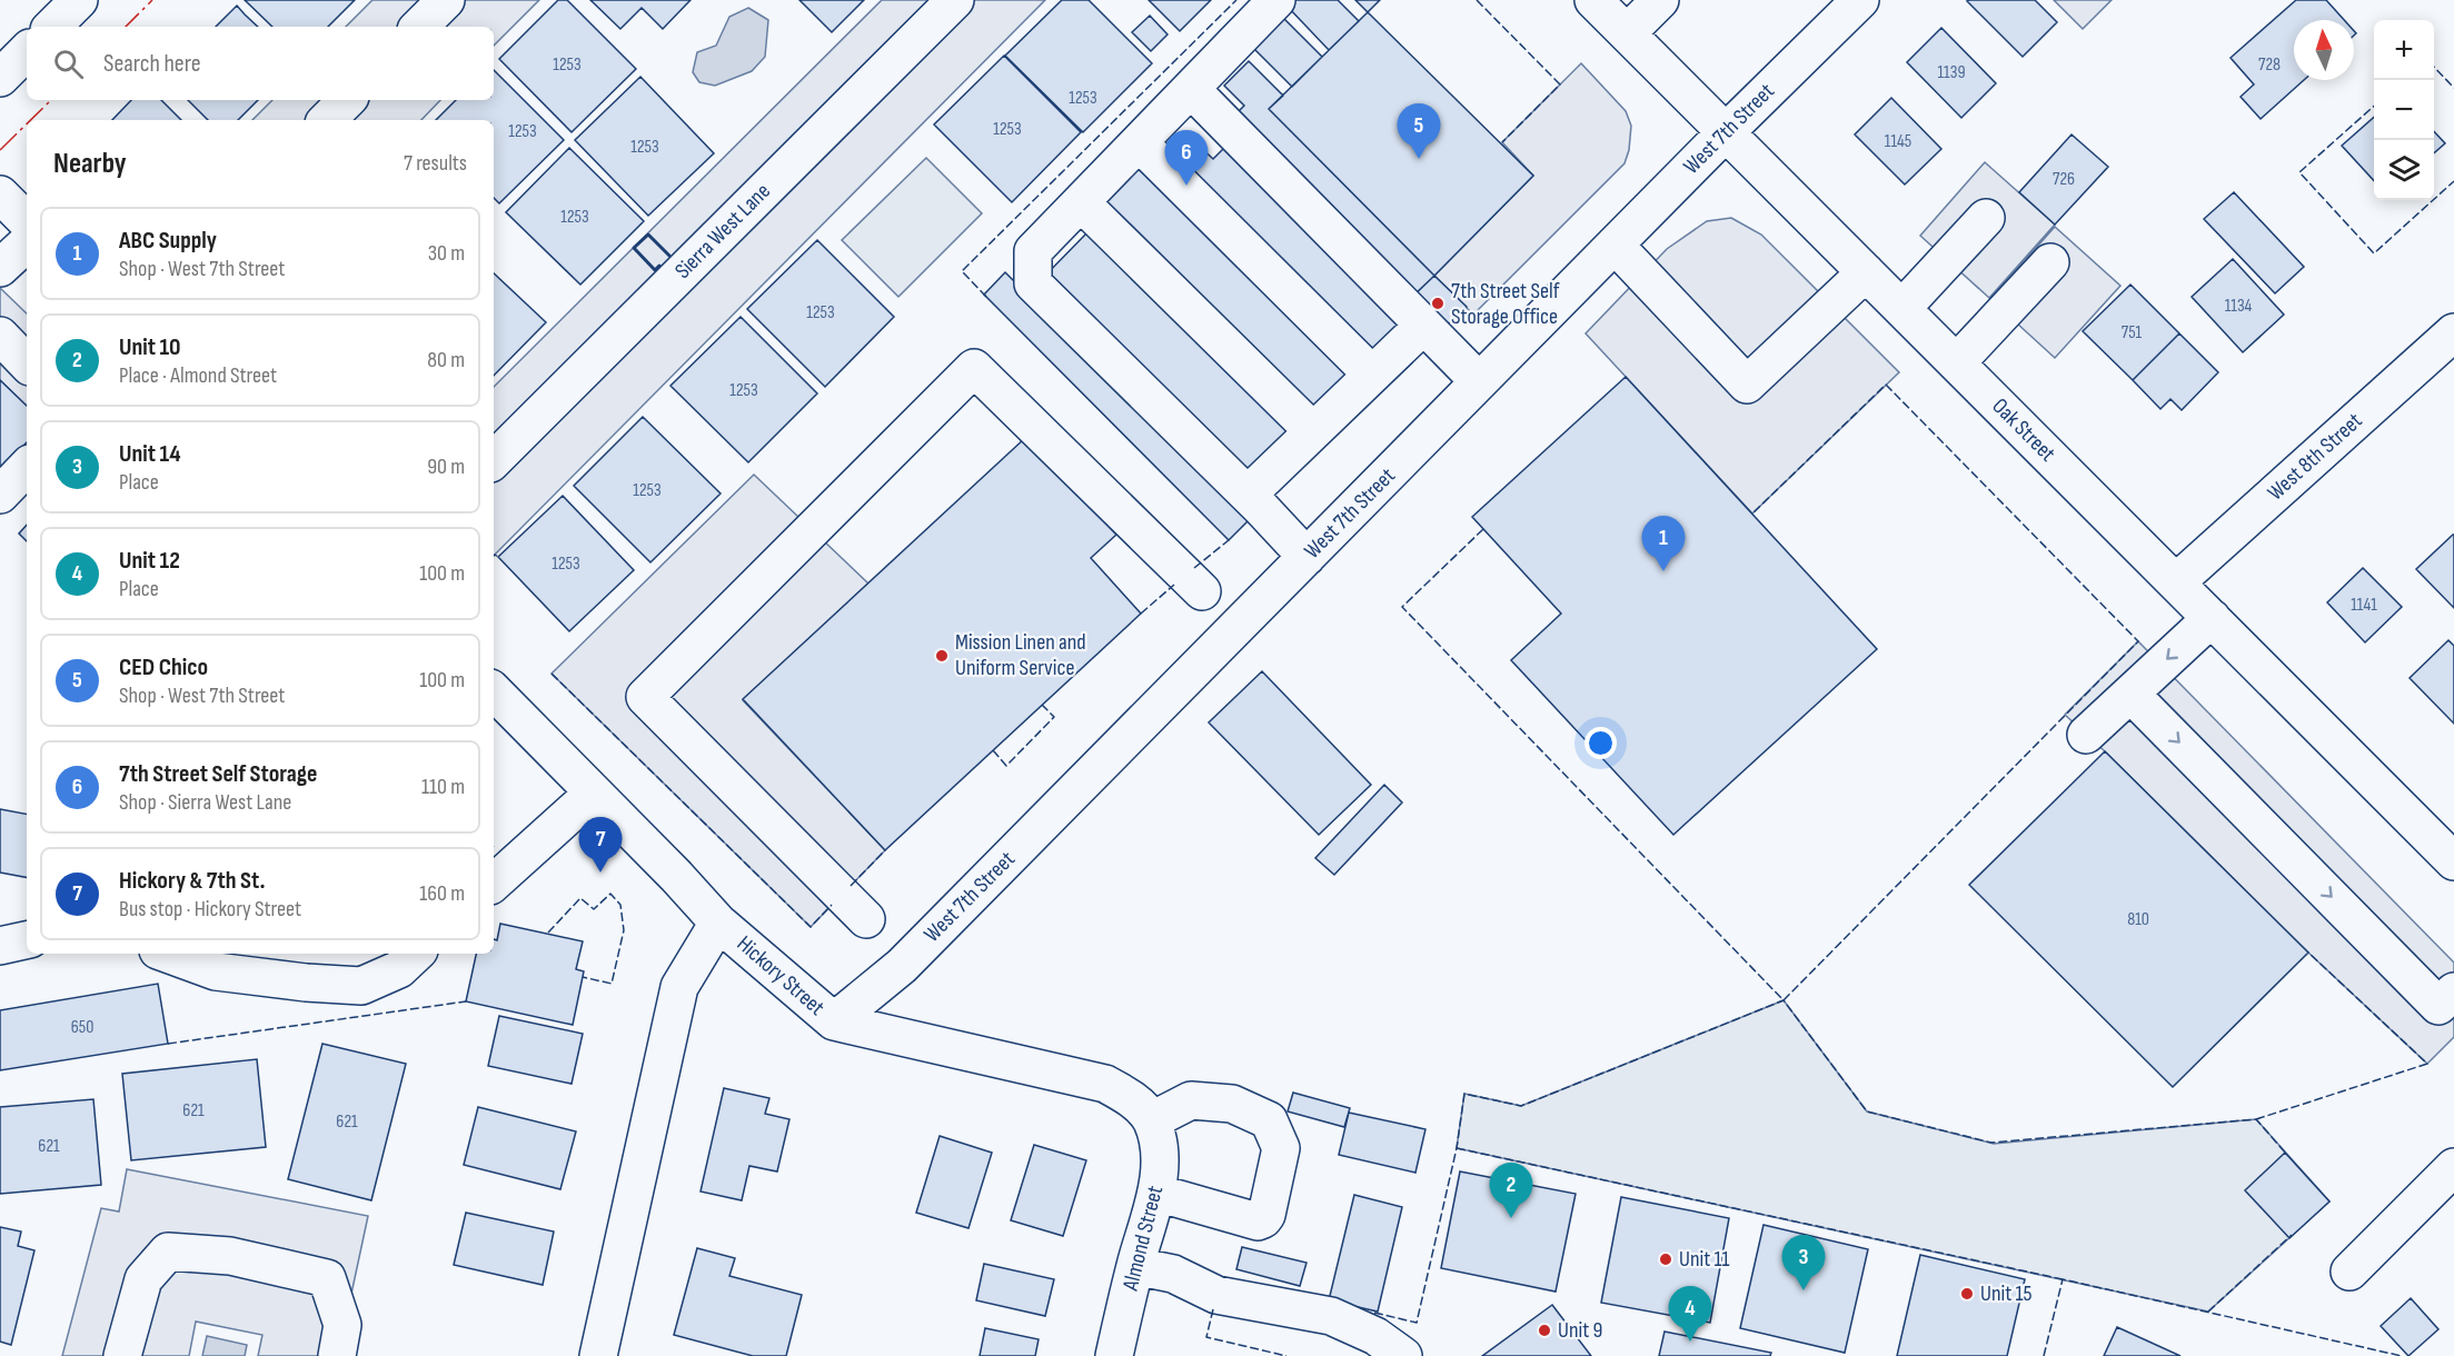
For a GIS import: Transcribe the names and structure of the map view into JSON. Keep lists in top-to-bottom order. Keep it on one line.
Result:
{"streets":{"street":["West 7th Street","Sierra West Lane","Oak Street","West 8th Street","Hickory Street","Almond Street"]},"crossings":[["West 7th Street","Oak Street"],["West 7th Street","Hickory Street"],["Oak Street","West 8th Street"],["Hickory Street","Almond Street"]],"places":["7th Street Self Storage Office","Mission Linen and Uniform Service","Unit 11","Unit 15","Unit 9"],"house_numbers":["1253","728","1139","1253","1253","1253","1145","1253","726","1253","1134","1253","751","1253","1253","1253","1141","810","650","621","621","621"],"north":"top","page":{"map_buttons":["+","−"],"search":"Search here","pins":["5","6","1","7","2","3","4"],"heading":["Nearby","7 results"],"list":[{"mark":"1","name":"ABC Supply","note":"Shop · West 7th Street","value":"30 m"},{"mark":"2","name":"Unit 10","note":"Place · Almond Street","value":"80 m"},{"mark":"3","name":"Unit 14","note":"Place","value":"90 m"},{"mark":"4","name":"Unit 12","note":"Place","value":"100 m"},{"mark":"5","name":"CED Chico","note":"Shop · West 7th Street","value":"100 m"},{"mark":"6","name":"7th Street Self Storage","note":"Shop · Sierra West Lane","value":"110 m"},{"mark":"7","name":"Hickory & 7th St.","note":"Bus stop · Hickory Street","value":"160 m"}]}}
